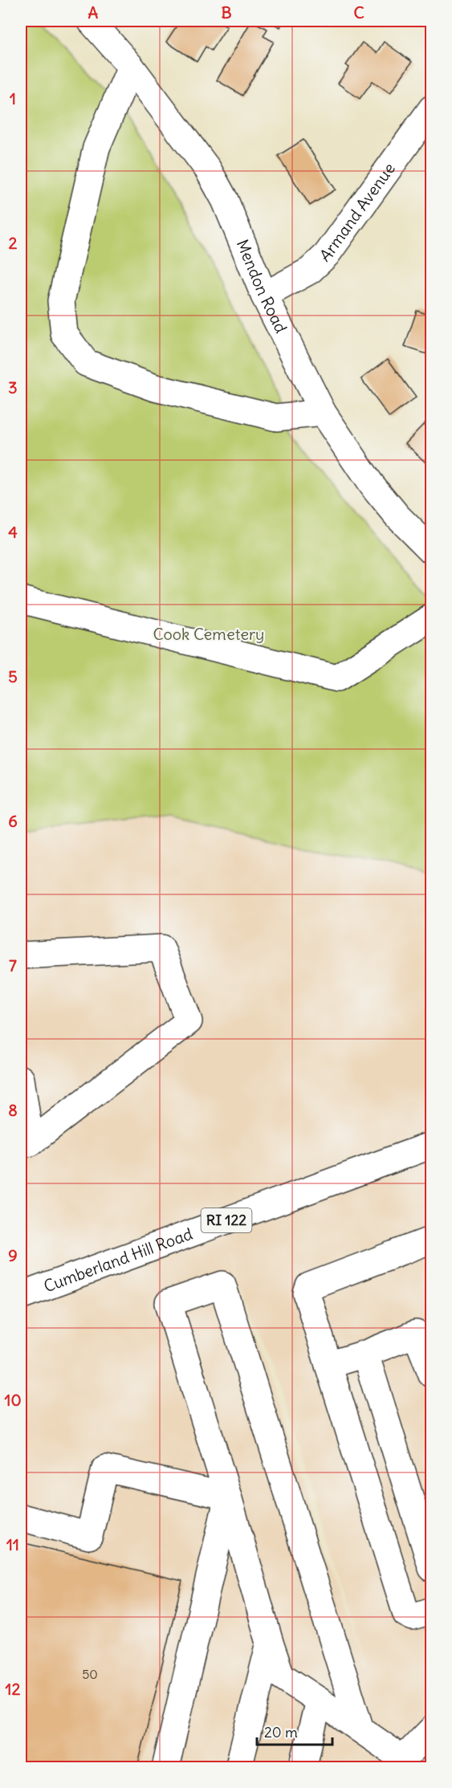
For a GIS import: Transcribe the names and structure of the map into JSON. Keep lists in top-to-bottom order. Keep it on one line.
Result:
{"streets":{"main road":["Armand Avenue","Mendon Road","RI 122","Cumberland Hill Road"]},"crossings":[["Armand Avenue","Mendon Road"]],"parks":["Cook Cemetery"],"house_numbers":["50"],"scale_bar":"20 m","grid":{"columns":["A","B","C"],"rows":["1","2","3","4","5","6","7","8","9","10","11","12"]}}
